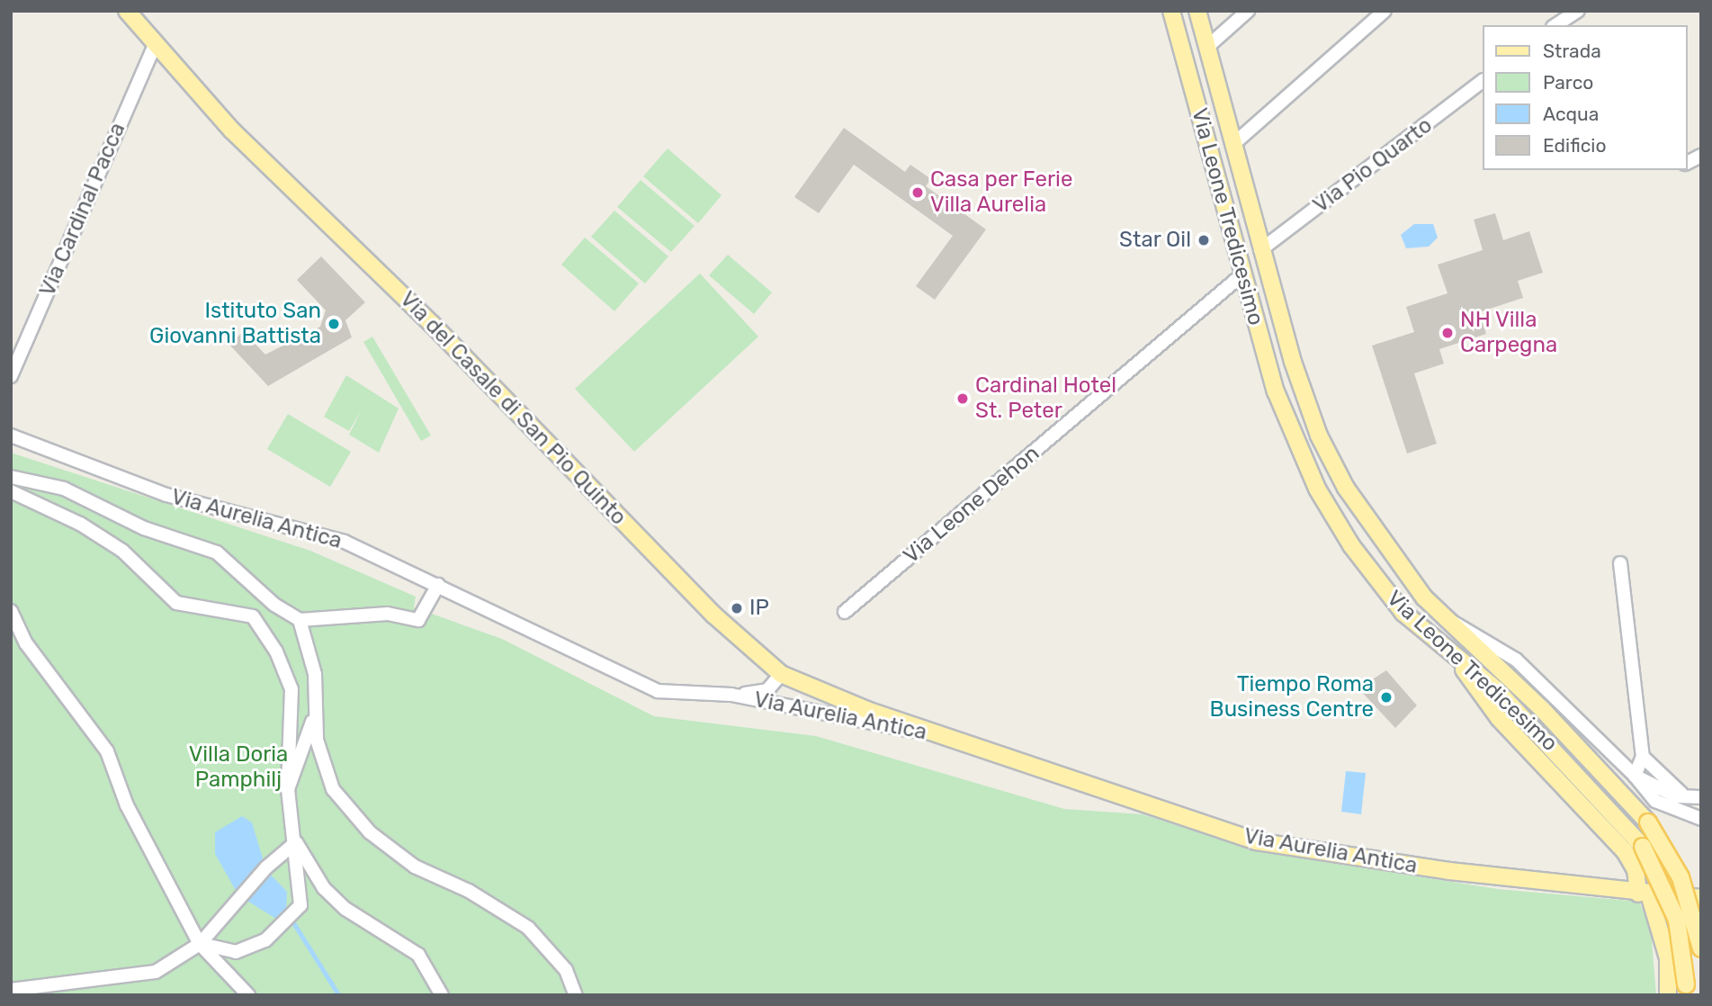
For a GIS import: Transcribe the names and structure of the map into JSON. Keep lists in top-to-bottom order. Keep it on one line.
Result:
{"streets":{"main road":["Via Leone Tredicesimo","Via del Casale di San Pio Quinto","Via Aurelia Antica"],"street":["Via Pio Quarto","Via Cardinal Pacca","Via Leone Dehon"]},"crossings":[["Via Pio Quarto","Via Leone Tredicesimo"],["Via Cardinal Pacca","Via del Casale di San Pio Quinto"],["Via Leone Tredicesimo","Via Leone Dehon"],["Via del Casale di San Pio Quinto","Via Aurelia Antica"]],"parks":["Villa Doria Pamphilj"],"places":["Casa per Ferie Villa Aurelia","Star Oil","Istituto San Giovanni Battista","NH Villa Carpegna","Cardinal Hotel St. Peter","IP","Tiempo Roma Business Centre"],"legend":["Strada","Parco","Acqua","Edificio"]}
